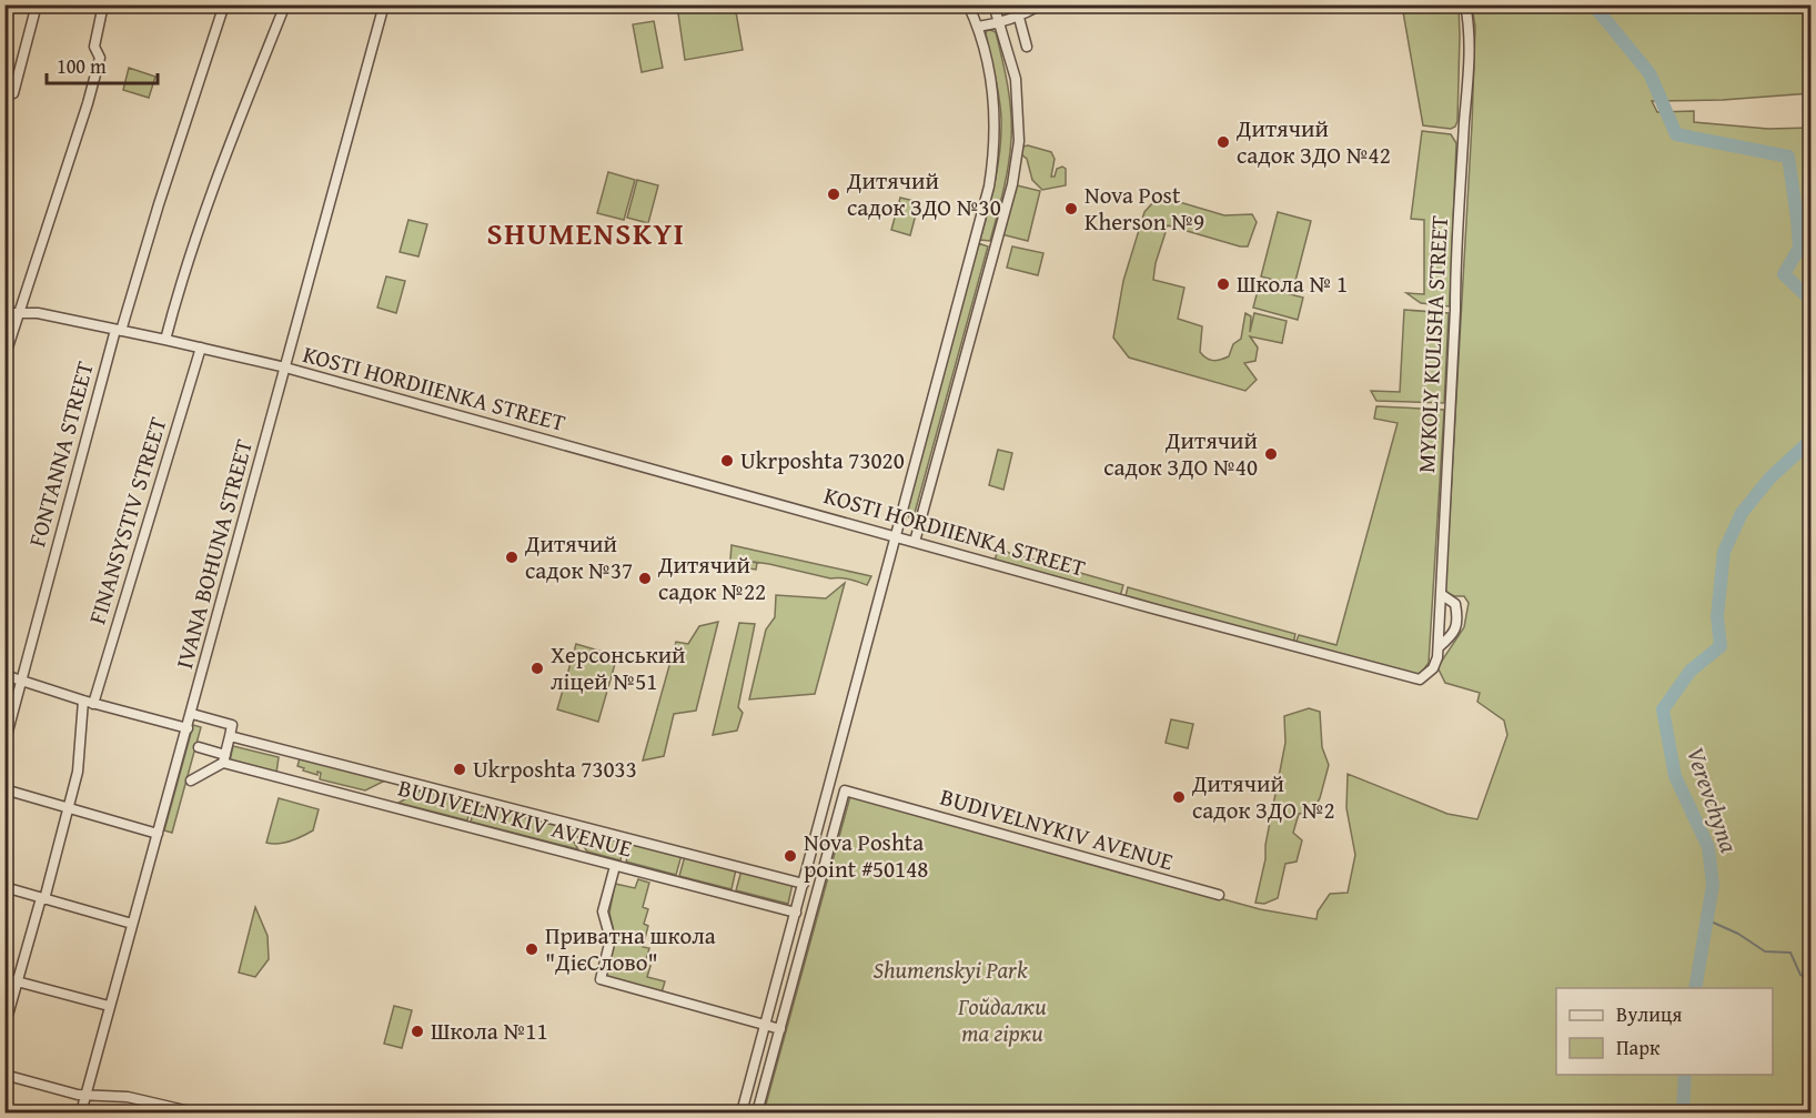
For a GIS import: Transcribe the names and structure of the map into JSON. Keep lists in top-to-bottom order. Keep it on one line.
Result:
{"streets":{"street":["MYKOLY KULISHA STREET","KOSTI HORDIIENKA STREET","FONTANNA STREET","FINANSYSTIV STREET","IVANA BOHUNA STREET","BUDIVELNYKIV AVENUE"]},"crossings":[["MYKOLY KULISHA STREET","KOSTI HORDIIENKA STREET"],["KOSTI HORDIIENKA STREET","FINANSYSTIV STREET"],["KOSTI HORDIIENKA STREET","IVANA BOHUNA STREET"],["IVANA BOHUNA STREET","BUDIVELNYKIV AVENUE"]],"districts":["SHUMENSKYI"],"water":["Verevchyna"],"parks":["Shumenskyi Park","Гойдалки та гірки"],"places":["Дитячий садок ЗДО №42","Дитячий садок ЗДО №30","Nova Post Kherson №9","Школа № 1","Дитячий садок ЗДО №40","Ukrposhta 73020","Дитячий садок №37","Дитячий садок №22","Херсонський ліцей №51","Ukrposhta 73033","Дитячий садок ЗДО №2","Nova Poshta point #50148","Приватна школа \"ДієСлово\"","Школа №11"],"legend":["Вулиця","Парк"],"scale_bar":"100 m"}
